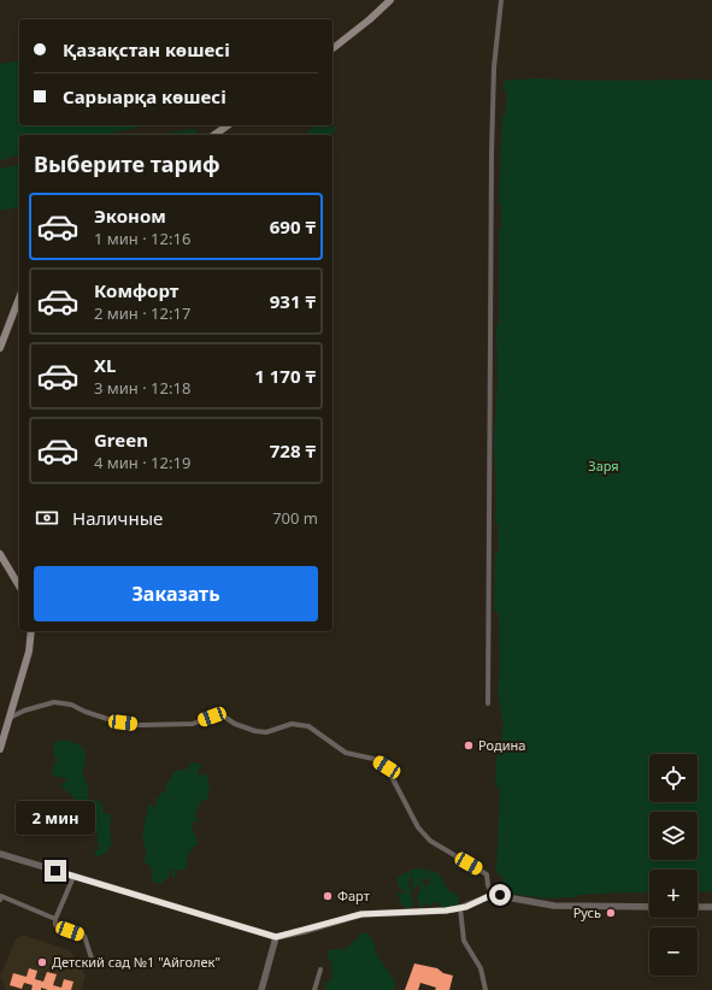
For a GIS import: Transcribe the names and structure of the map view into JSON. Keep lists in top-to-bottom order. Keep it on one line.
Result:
{"parks":["Заря"],"places":["Родина","Фарт","Русь","Детский сад №1 \"Айголек\""],"page":{"banner":["Қазақстан көшесі","Сарыарқа көшесі"],"heading":"Выберите тариф","list":[{"name":"Эконом","note":"1 мин · 12:16","value":"690 ₸"},{"name":"Комфорт","note":"2 мин · 12:17","value":"931 ₸"},{"name":"XL","note":"3 мин · 12:18","value":"1 170 ₸"},{"name":"Green","note":"4 мин · 12:19","value":"728 ₸"}],"pay":["Наличные","700 m"],"buttons":"Заказать","map_buttons":["+","−"],"bubble":"2 мин"}}
